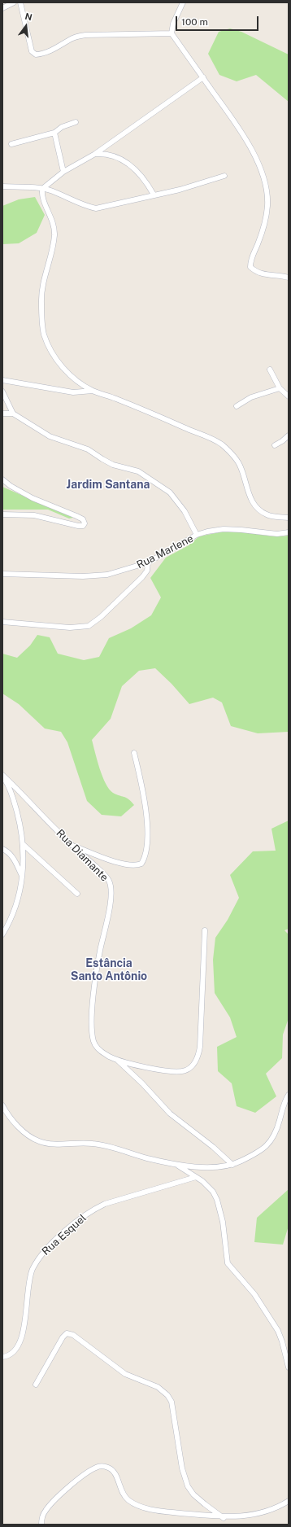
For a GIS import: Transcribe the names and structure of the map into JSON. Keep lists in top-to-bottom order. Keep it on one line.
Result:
{"streets":{"street":["Rua Marlene","Rua Diamante","Rua Esquel"]},"districts":["Jardim Santana","Estância Santo Antônio"],"scale_bar":"100 m","north":"top"}
